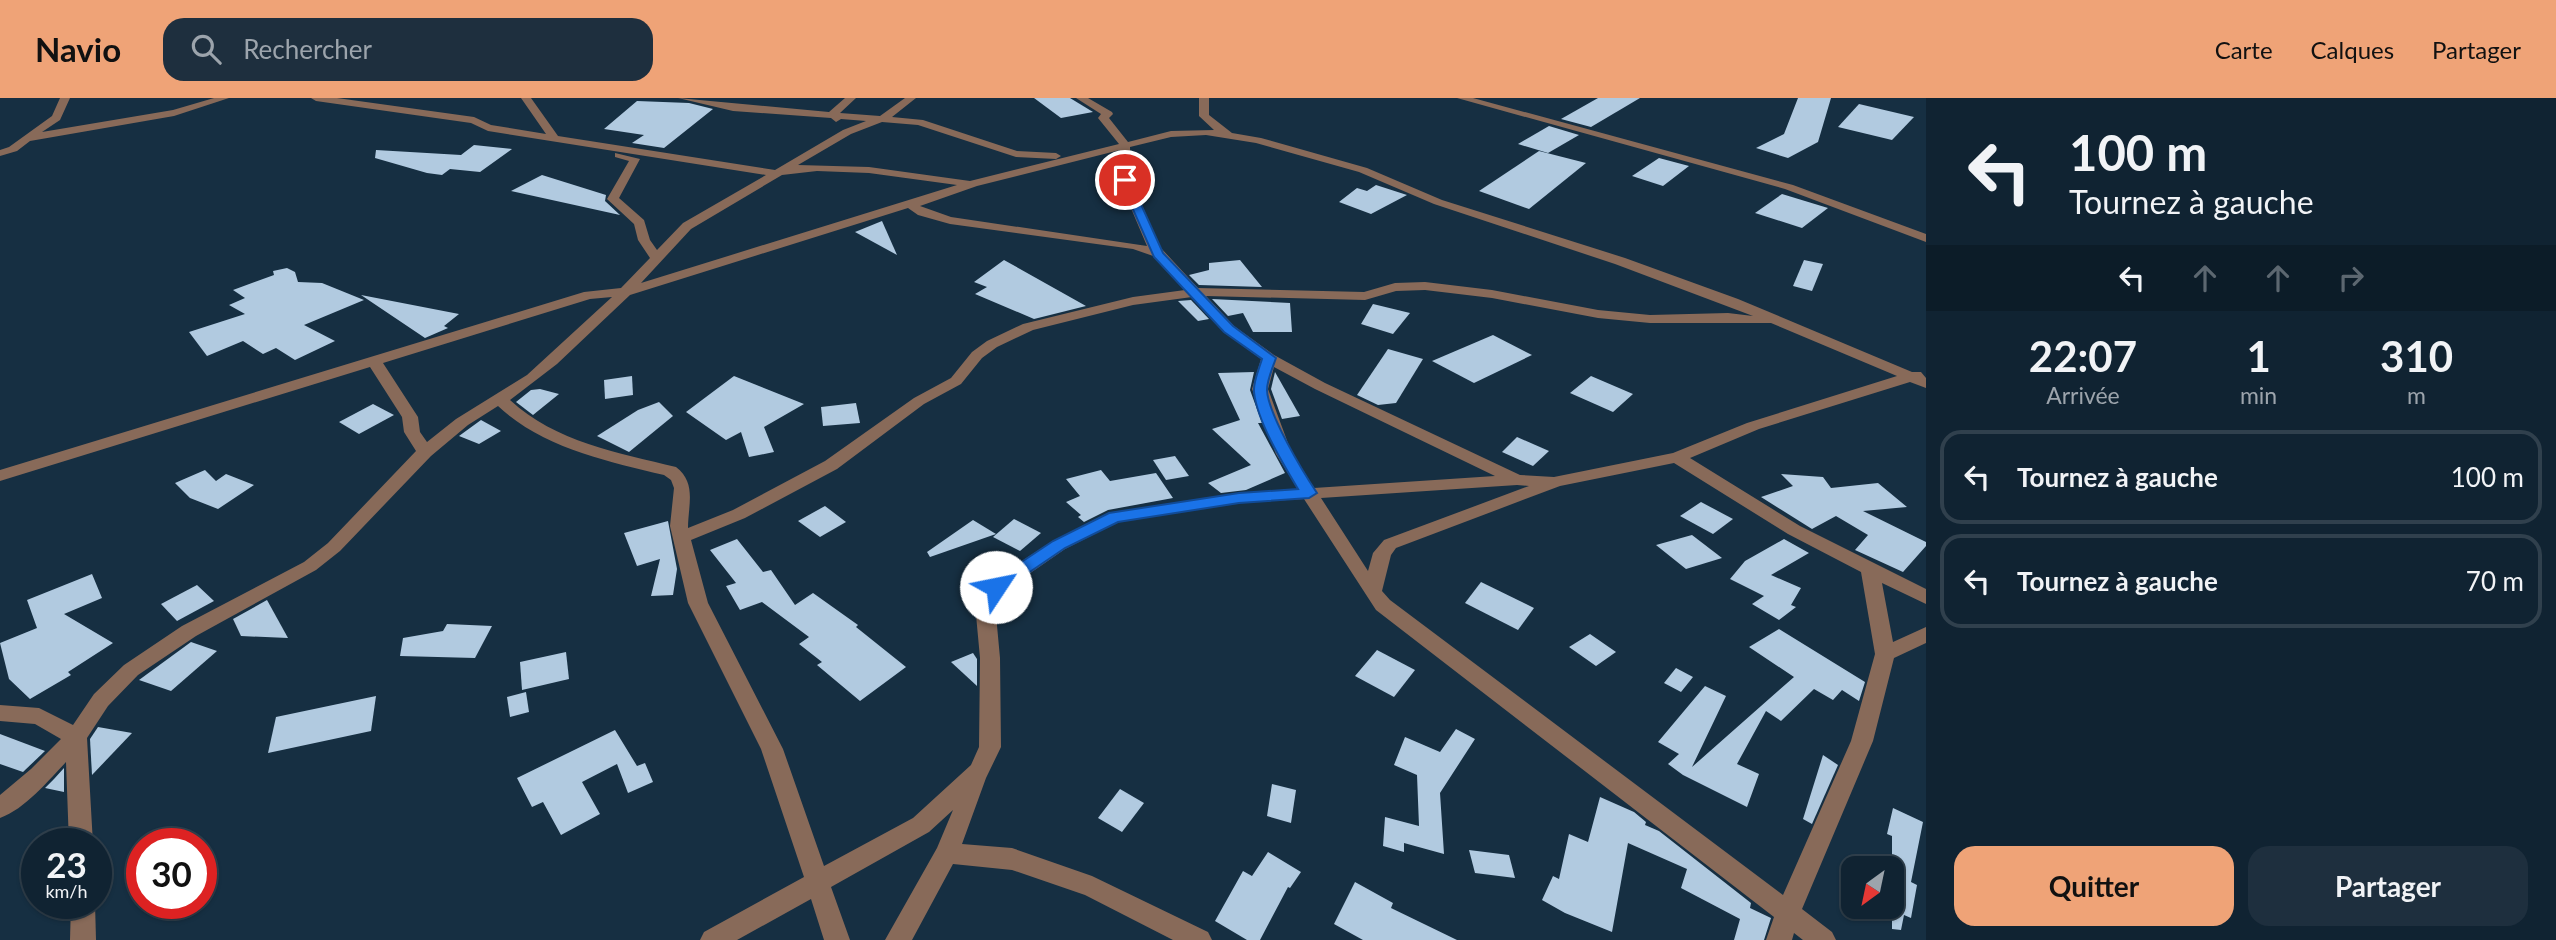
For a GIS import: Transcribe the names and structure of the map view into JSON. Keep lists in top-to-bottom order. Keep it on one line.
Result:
{"north":"bottom left","page":{"header":"Navio","search":"Rechercher","nav":["Carte","Calques","Partager"],"turn":["100 m","Tournez à gauche"],"eta":["22:07","Arrivée","1","min","310","m"],"list":[{"name":"Tournez à gauche","value":"100 m"},{"name":"Tournez à gauche","value":"70 m"}],"speed":"23 km/h","limit":"30","buttons":["Quitter","Partager"]}}
